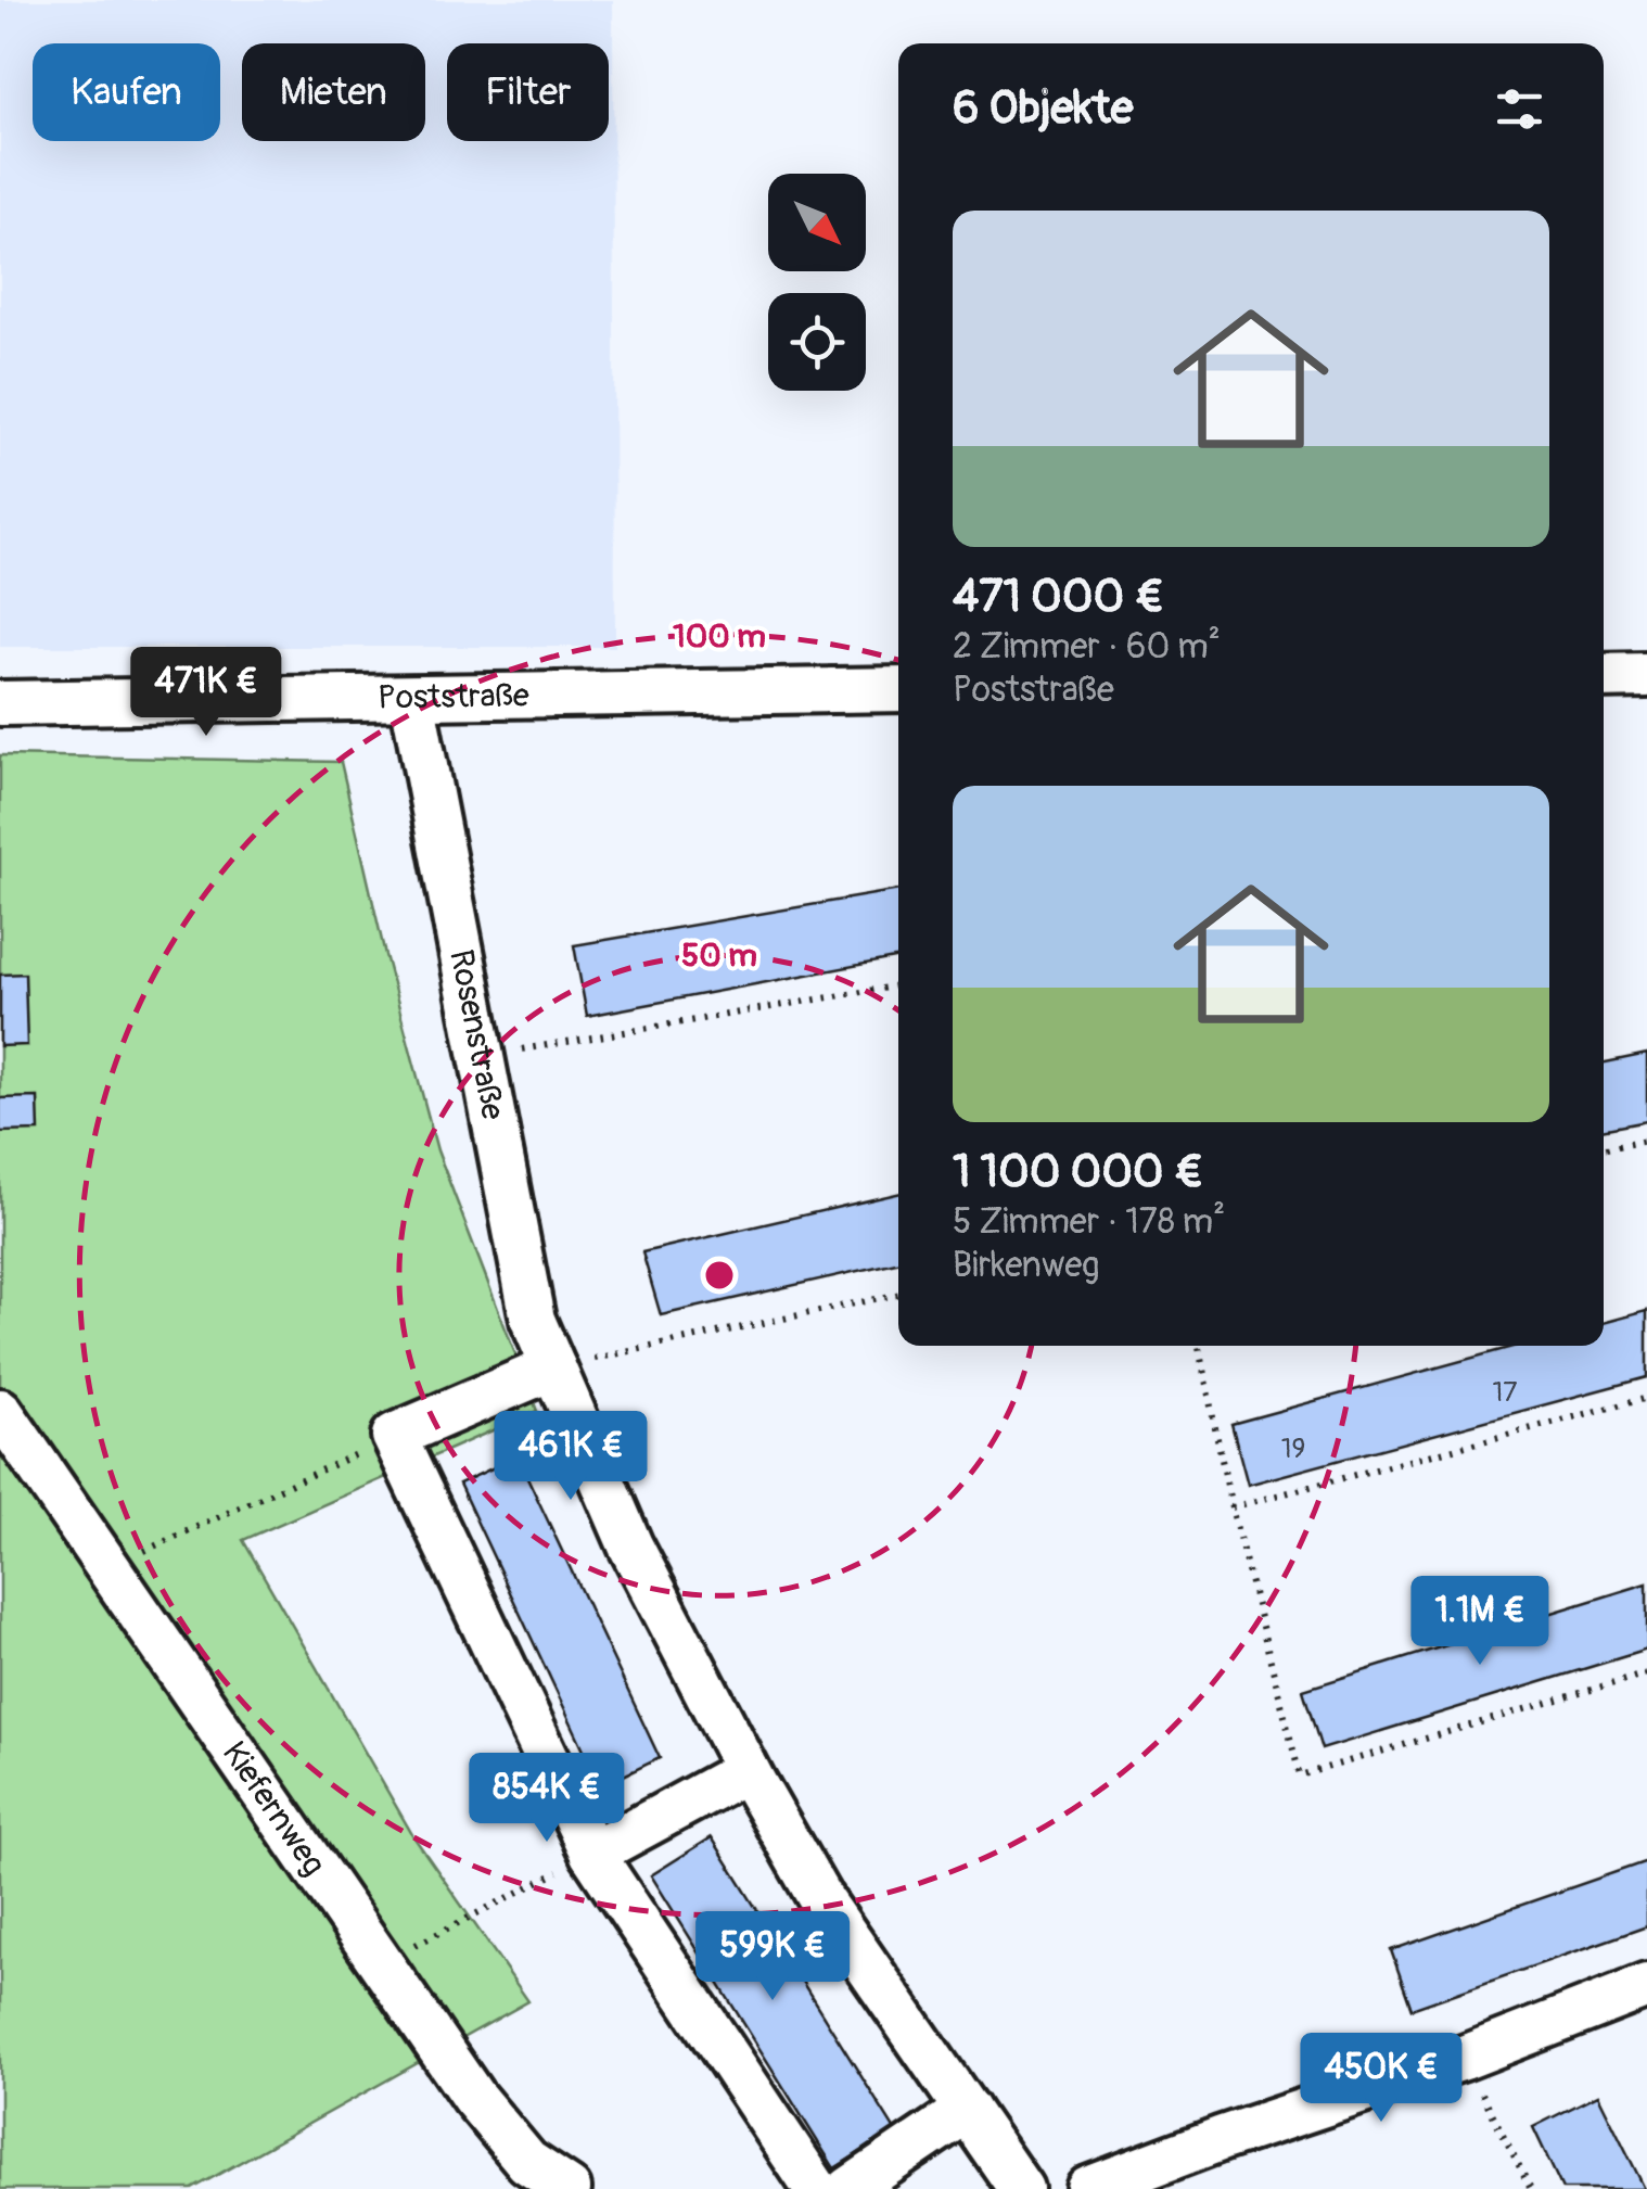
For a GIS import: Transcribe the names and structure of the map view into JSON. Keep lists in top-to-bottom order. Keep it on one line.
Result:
{"streets":{"street":["Poststraße","Rosenstraße","Kiefernweg"]},"crossings":[["Poststraße","Rosenstraße"]],"house_numbers":["17","19"],"north":"bottom right","page":{"chip":["Kaufen","Mieten","Filter"],"heading":"6 Objekte","list":[{"name":"471 000 €","note":"2 Zimmer · 60 m² · Poststraße"},{"name":"1 100 000 €","note":"5 Zimmer · 178 m² · Birkenweg"}],"price":["471K €","461K €","1.1M €","854K €","599K €","450K €"]},"rings":["100 m","50 m"]}
